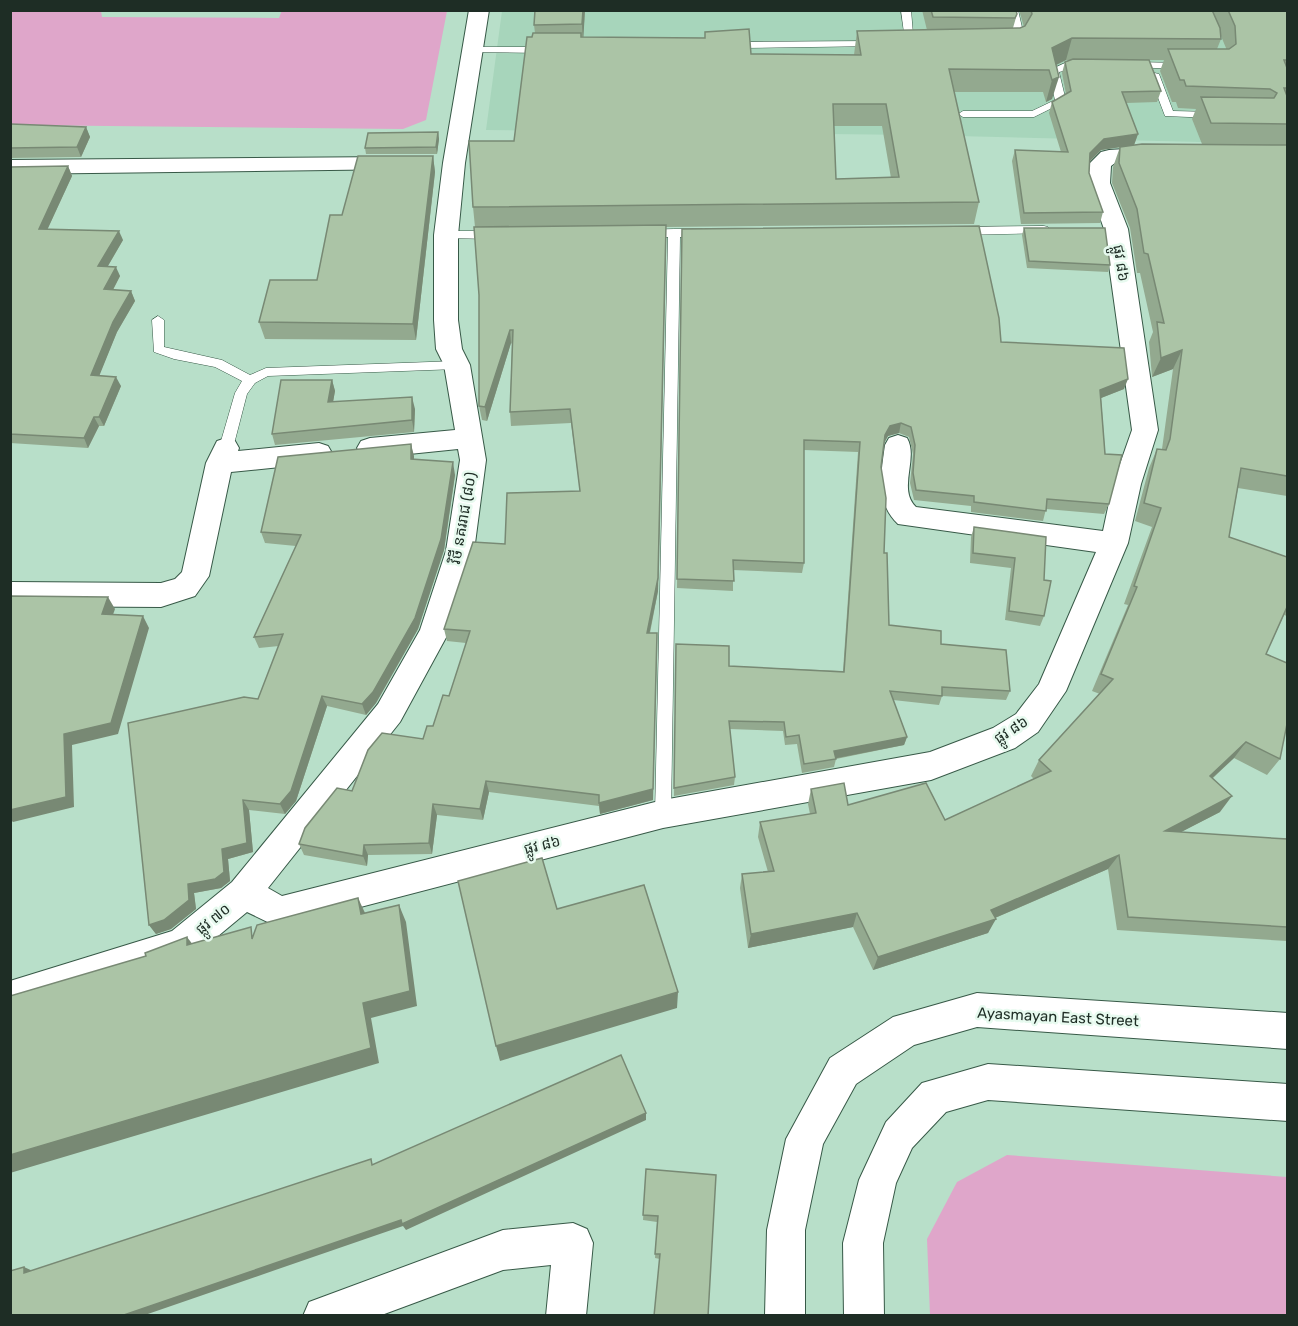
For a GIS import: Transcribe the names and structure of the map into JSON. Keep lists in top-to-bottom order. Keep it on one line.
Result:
{"streets":{"street":["ផ្លូវ ៨៦","វិថី នគររាជ (៨០)","ផ្លូវ ៧០","Ayasmayan East Street"]},"crossings":[["ផ្លូវ ៨៦","វិថី នគររាជ (៨០)"],["ផ្លូវ ៨៦","ផ្លូវ ៧០"],["វិថី នគររាជ (៨០)","ផ្លូវ ៧០"]]}
